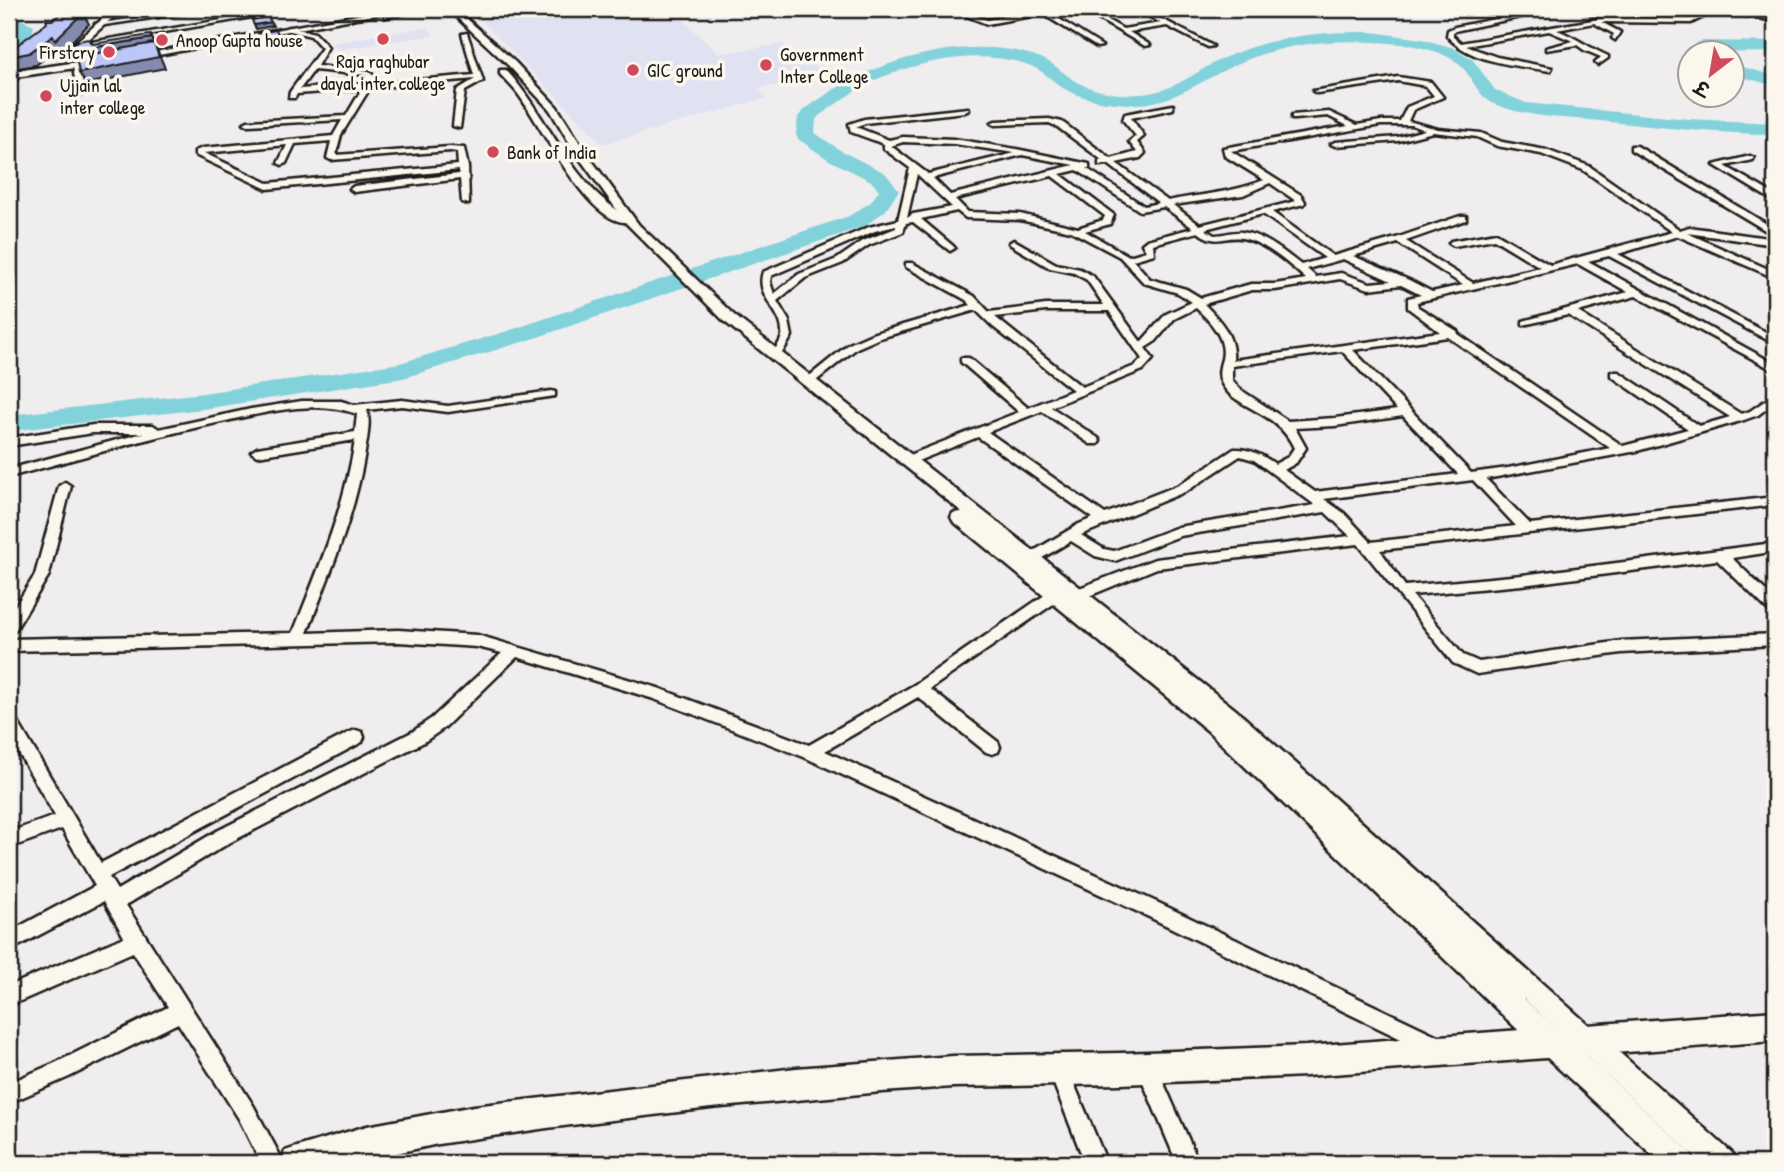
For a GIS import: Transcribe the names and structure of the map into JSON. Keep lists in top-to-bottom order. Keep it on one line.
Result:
{"places":["Raja raghubar dayal inter college","Anoop Gupta house","Firstcry","Government Inter College","GIC ground","Ujjain lal inter college","Bank of India"],"north":"bottom left"}
